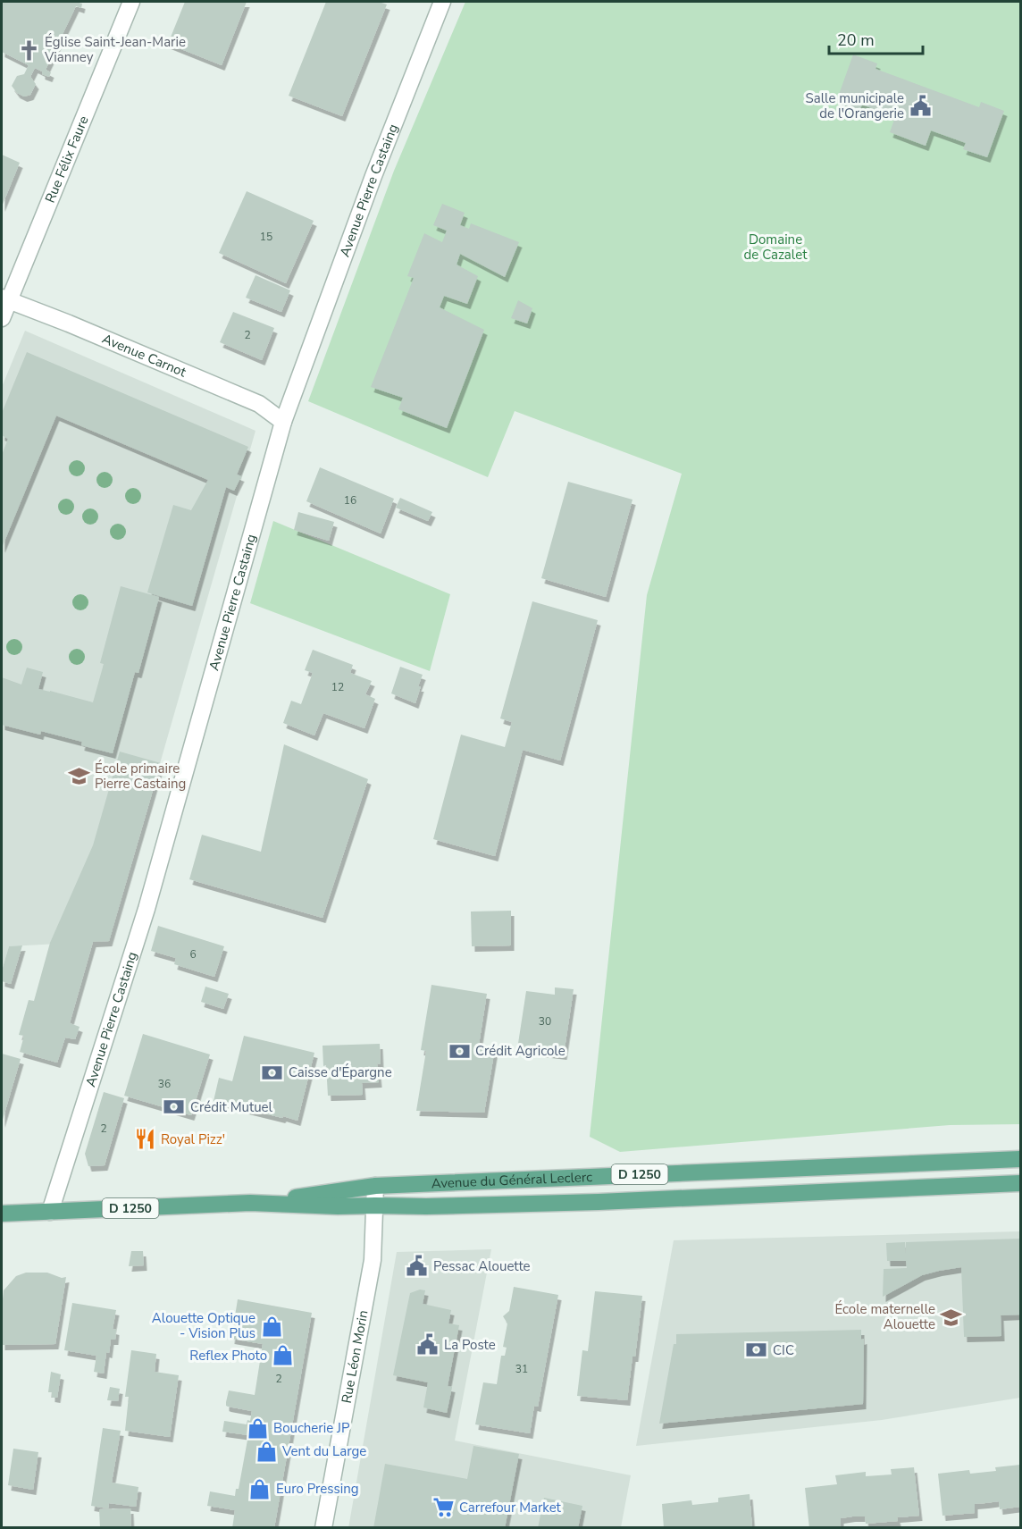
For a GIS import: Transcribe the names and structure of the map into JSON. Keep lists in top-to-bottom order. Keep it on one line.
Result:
{"streets":{"main road":["D 1250","Avenue du Général Leclerc"],"street":["Rue Félix Faure","Avenue Pierre Castaing","Avenue Carnot","Rue Léon Morin"]},"crossings":[["Rue Félix Faure","Avenue Carnot"],["Avenue Pierre Castaing","Avenue Carnot"],["Avenue Pierre Castaing","Avenue du Général Leclerc"],["Avenue du Général Leclerc","Rue Léon Morin"]],"parks":["Domaine de Cazalet"],"places":{"church":["Église Saint-Jean-Marie Vianney"],"public building":["Salle municipale de l'Orangerie","Pessac Alouette","La Poste"],"school or university":["École primaire Pierre Castaing","École maternelle Alouette"],"bank":["Crédit Agricole","Caisse d'Épargne","Crédit Mutuel","CIC"],"restaurant":["Royal Pizz'"],"shop":["Alouette Optique - Vision Plus","Reflex Photo","Boucherie JP","Vent du Large","Euro Pressing"],"supermarket":["Carrefour Market"]},"house_numbers":["15","2","16","12","6","30","36","2","31","2"],"scale_bar":"20 m"}
